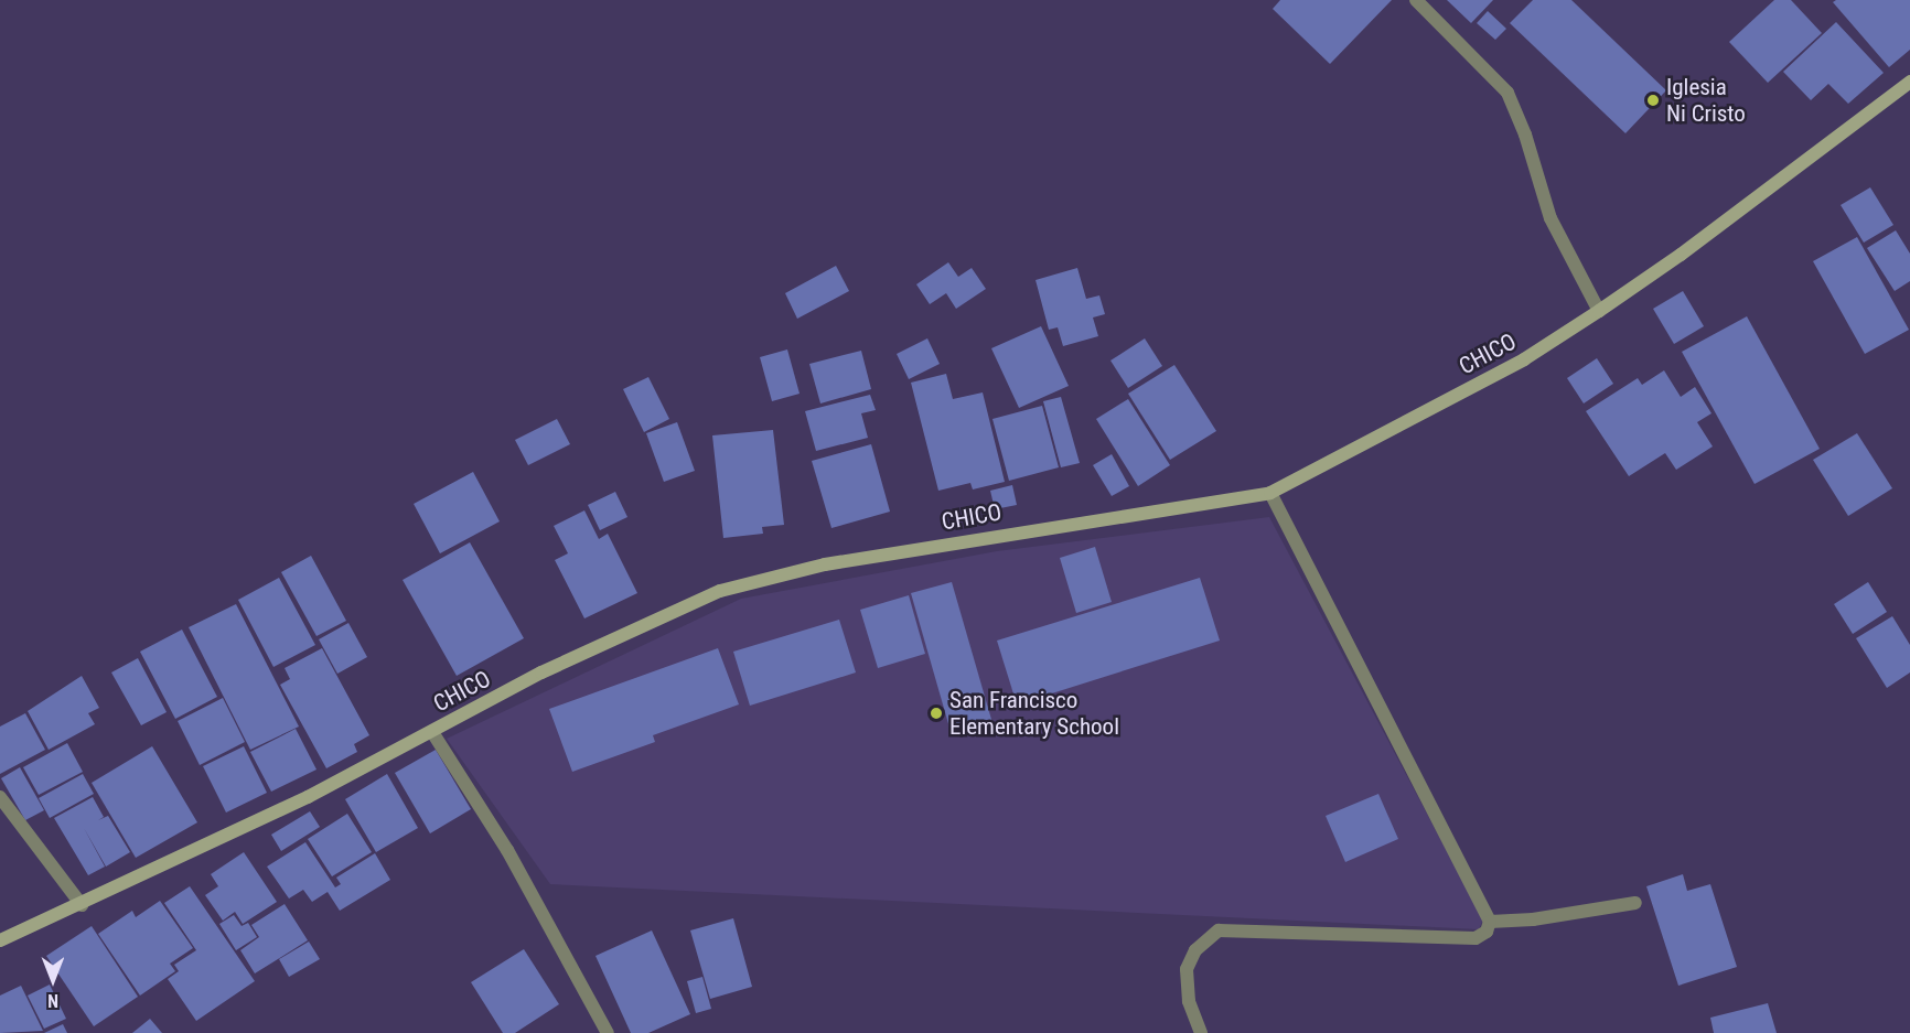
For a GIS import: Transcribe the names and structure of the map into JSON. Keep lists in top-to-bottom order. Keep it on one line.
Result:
{"streets":{"street":["CHICO"]},"places":["Iglesia Ni Cristo","San Francisco Elementary School"],"north":"bottom"}
